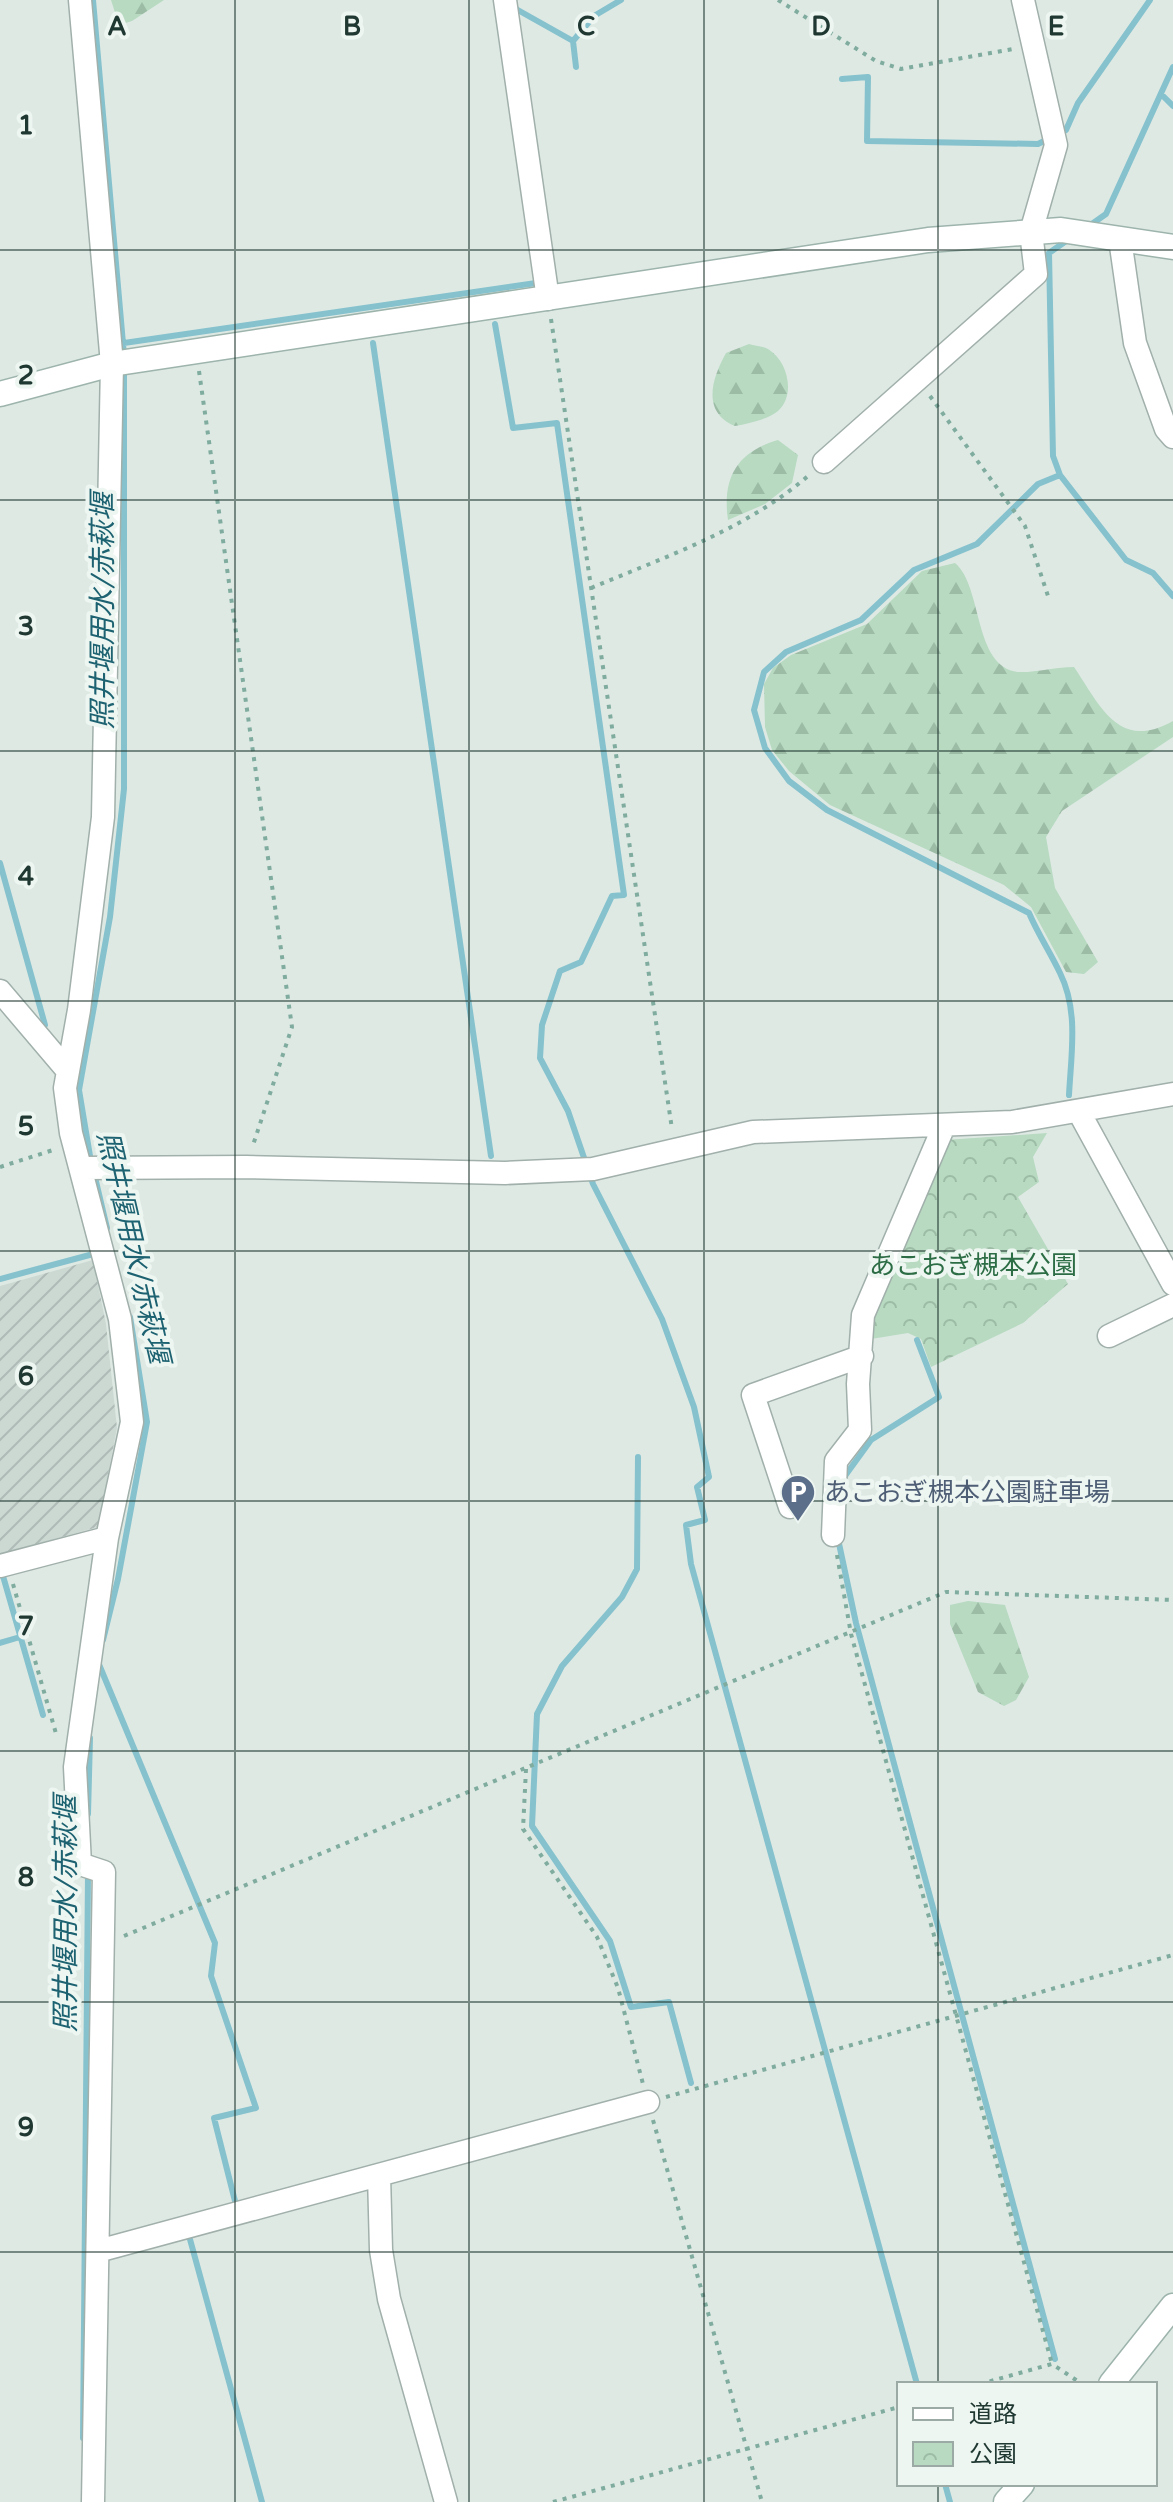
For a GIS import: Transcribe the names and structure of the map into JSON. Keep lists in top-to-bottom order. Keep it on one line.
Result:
{"water":["照井堰用水/赤萩堰"],"parks":["あこおぎ槻本公園"],"places":{"parking":["あこおぎ槻本公園駐車場"]},"legend":["道路","公園"],"grid":{"columns":["A","B","C","D","E"],"rows":["1","2","3","4","5","6","7","8","9"]}}
